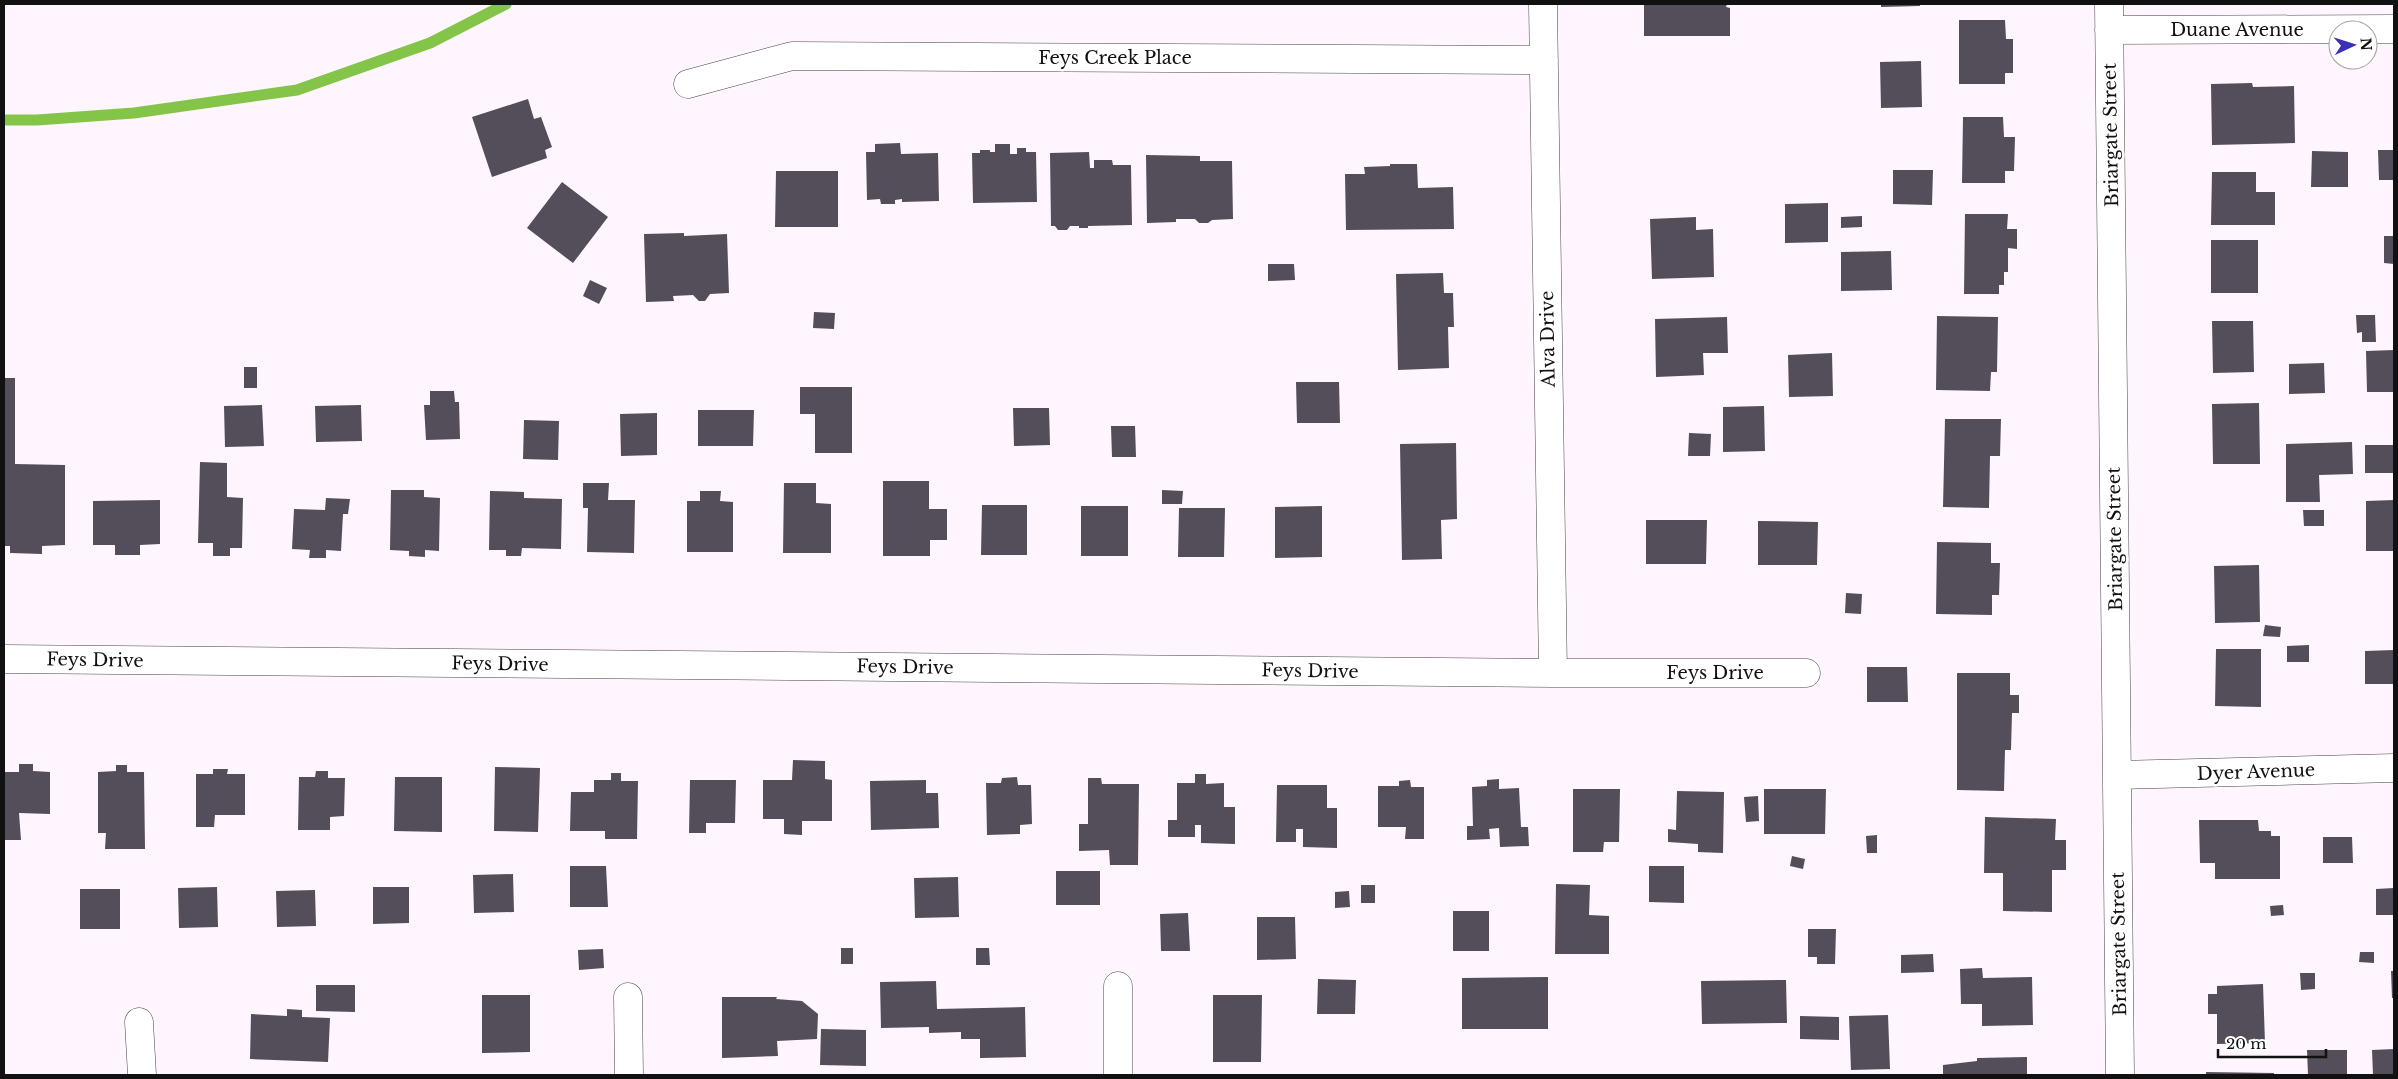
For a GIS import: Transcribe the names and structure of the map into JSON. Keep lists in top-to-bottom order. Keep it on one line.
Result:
{"streets":{"street":["Duane Avenue","Feys Creek Place","Briargate Street","Alva Drive","Feys Drive","Dyer Avenue"]},"crossings":[["Duane Avenue","Briargate Street"],["Feys Creek Place","Alva Drive"],["Briargate Street","Dyer Avenue"],["Alva Drive","Feys Drive"]],"scale_bar":"20 m","north":"right"}
